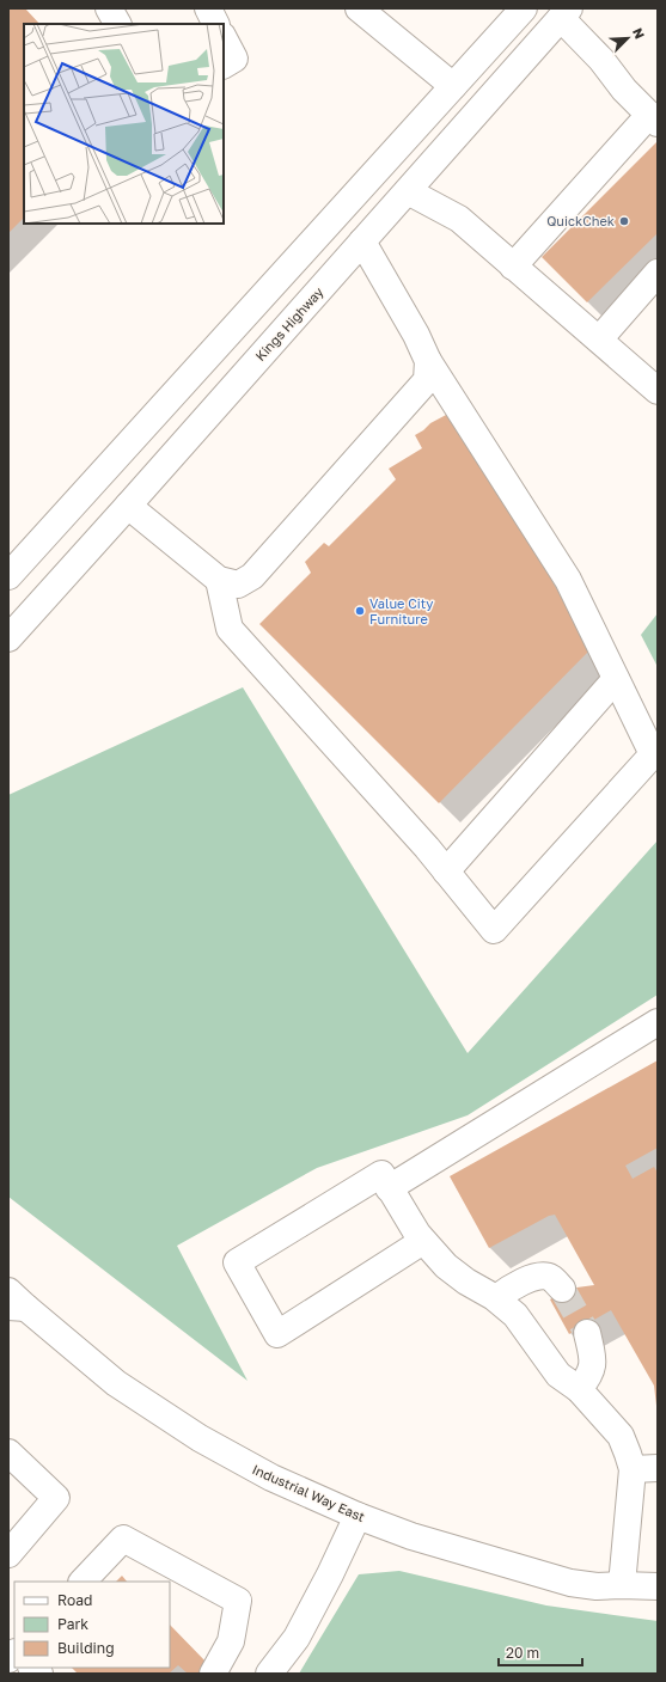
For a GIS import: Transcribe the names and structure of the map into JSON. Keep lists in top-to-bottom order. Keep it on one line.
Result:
{"streets":{"main road":["Kings Highway","Industrial Way East"]},"places":["QuickChek","Value City Furniture"],"legend":["Road","Park","Building"],"scale_bar":"20 m","north":"top right"}
